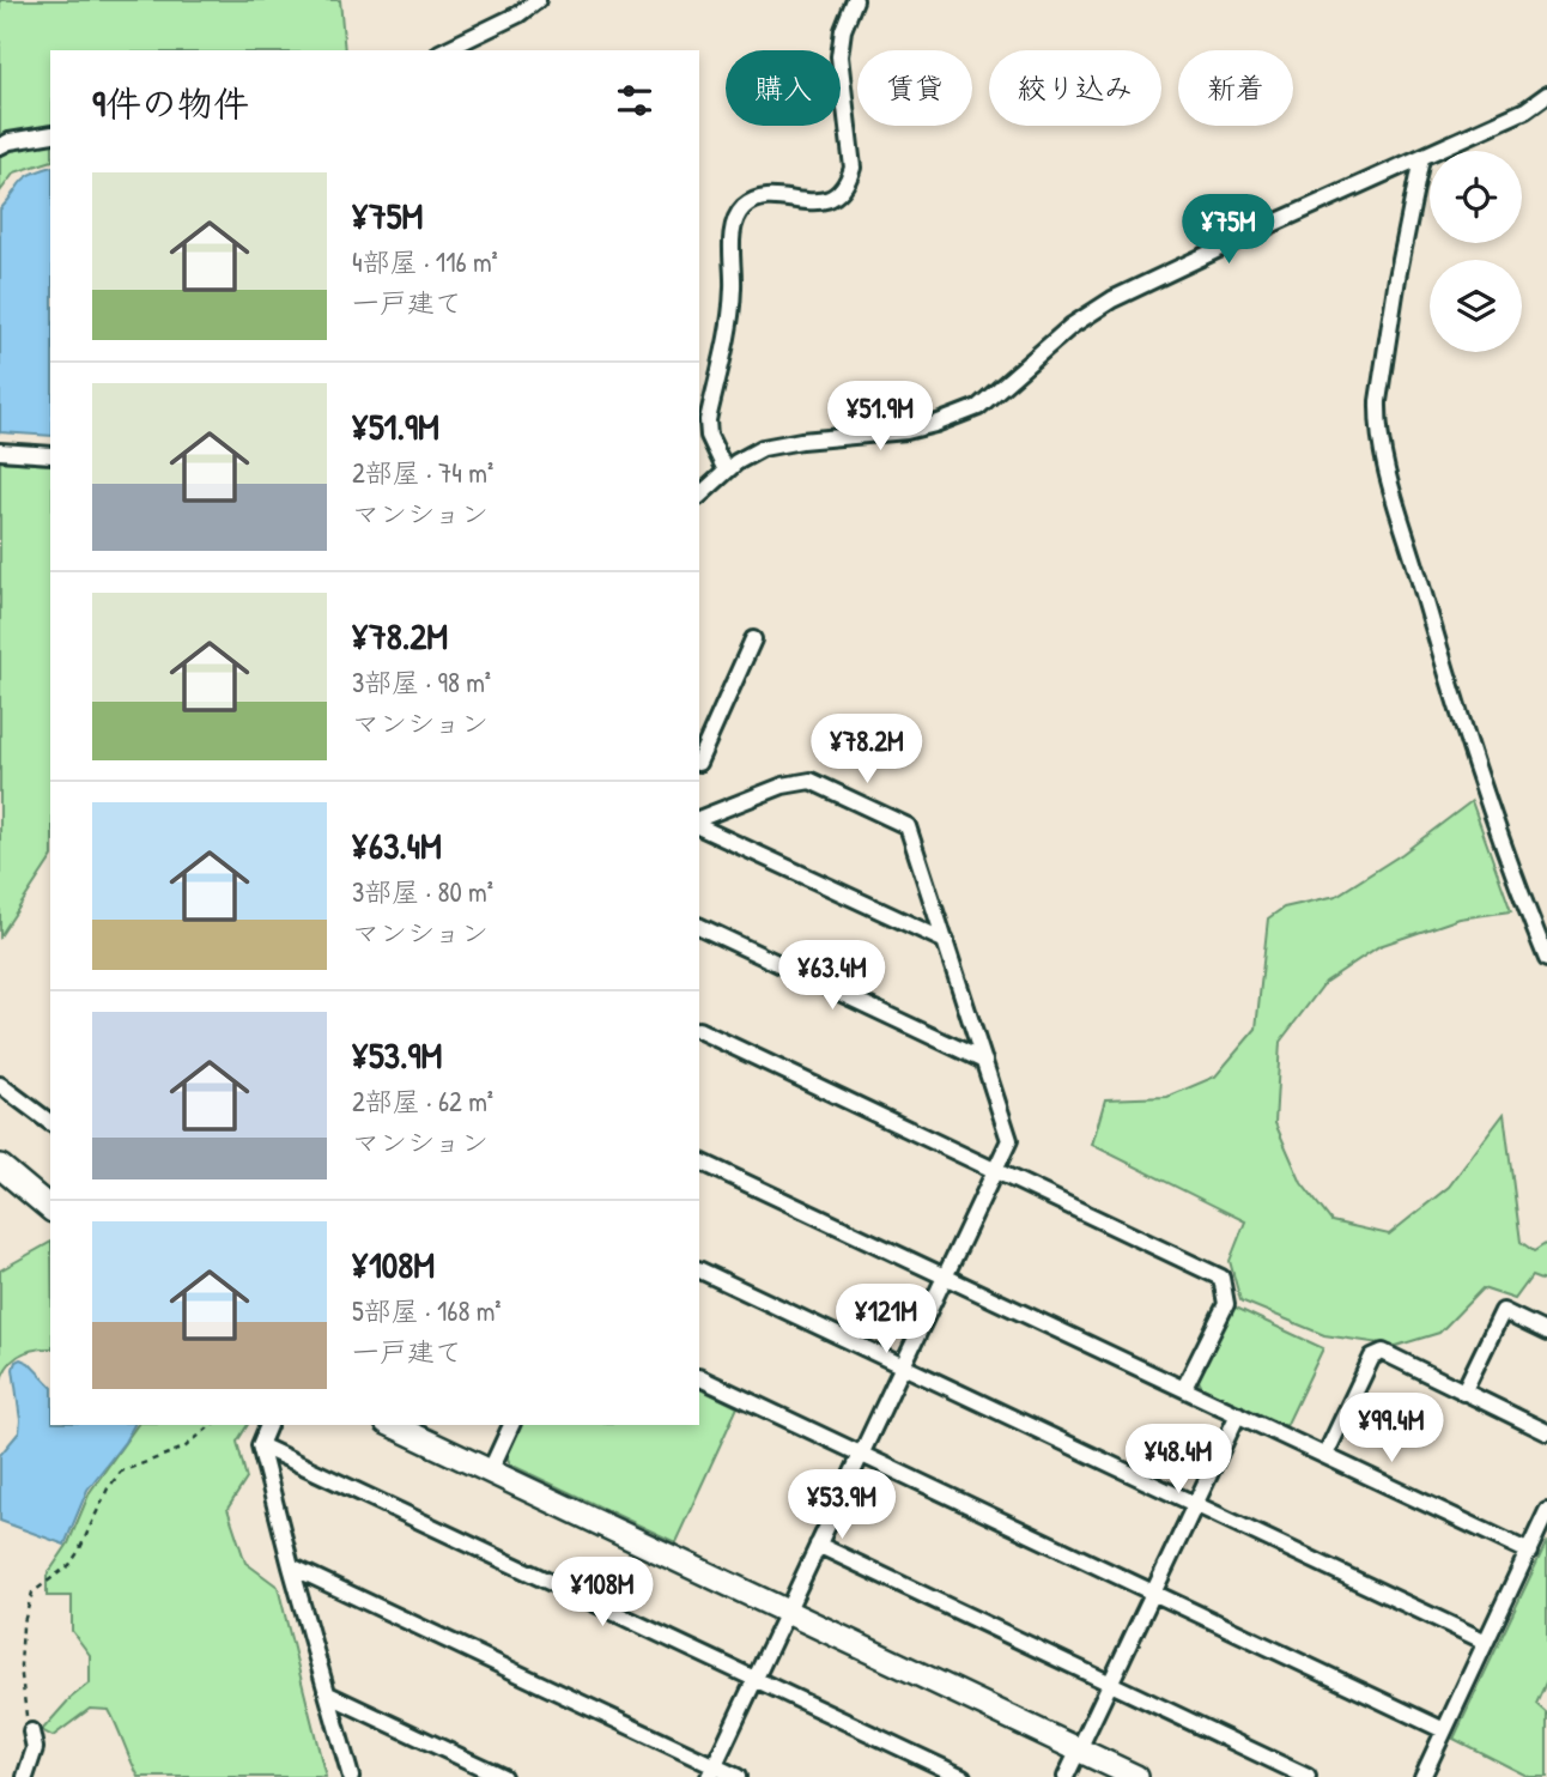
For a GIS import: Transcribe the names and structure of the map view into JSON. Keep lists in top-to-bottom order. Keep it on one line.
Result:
{"page":{"chip":["購入","賃貸","絞り込み","新着"],"heading":"9件の物件","list":[{"name":"¥75M","note":"4部屋 · 116 m² · 一戸建て"},{"name":"¥51.9M","note":"2部屋 · 74 m² · マンション"},{"name":"¥78.2M","note":"3部屋 · 98 m² · マンション"},{"name":"¥63.4M","note":"3部屋 · 80 m² · マンション"},{"name":"¥53.9M","note":"2部屋 · 62 m² · マンション"},{"name":"¥108M","note":"5部屋 · 168 m² · 一戸建て"}],"price":["¥75M","¥51.9M","¥78.2M","¥63.4M","¥121M","¥99.4M","¥48.4M","¥53.9M","¥108M"]}}
